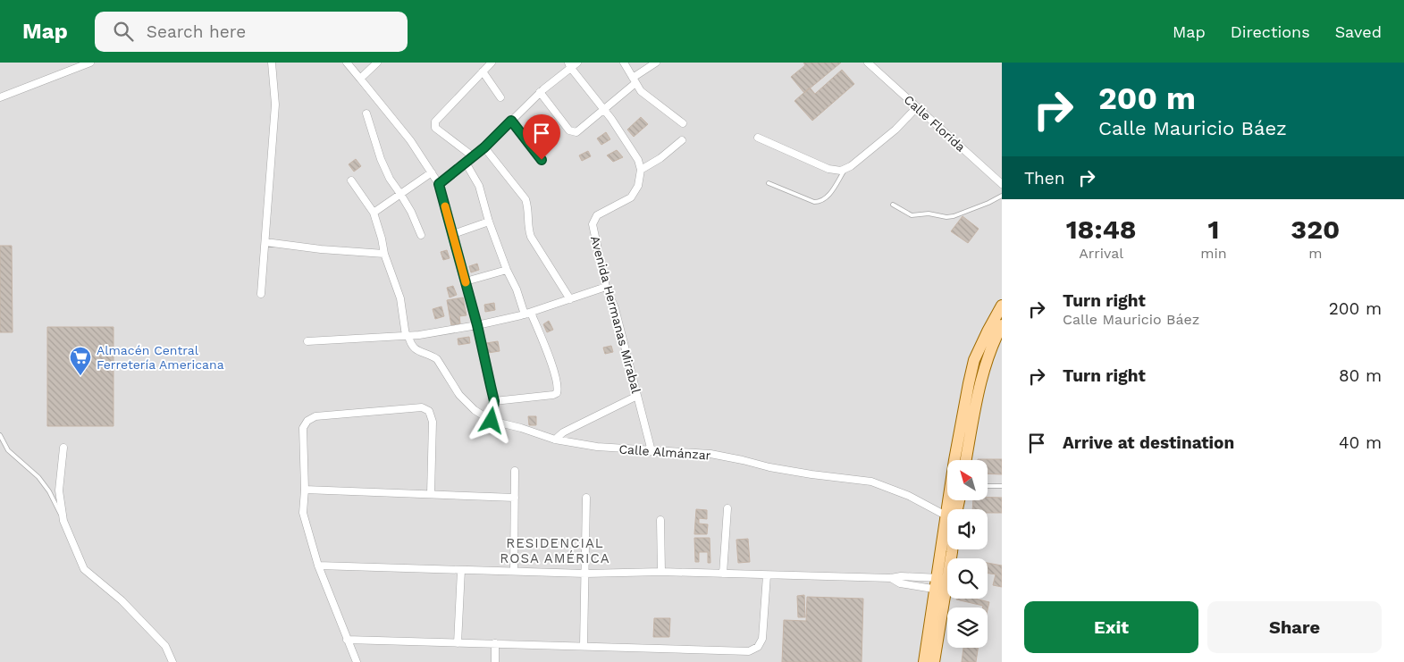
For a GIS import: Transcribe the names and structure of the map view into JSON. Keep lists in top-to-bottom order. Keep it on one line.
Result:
{"streets":{"street":["Calle Florida","Avenida Hermanas Mirabal","Calle Almánzar"]},"crossings":[["Avenida Hermanas Mirabal","Calle Almánzar"]],"districts":["RESIDENCIAL ROSA AMÉRICA"],"places":{"supermarket":["Almacén Central Ferretería Americana"]},"north":"top left","page":{"header":"Map","search":"Search here","nav":["Map","Directions","Saved"],"turn":["200 m","Calle Mauricio Báez"],"then":"Then","eta":["18:48","Arrival","1","min","320","m"],"list":[{"name":"Turn right","note":"Calle Mauricio Báez","value":"200 m"},{"name":"Turn right","value":"80 m"},{"name":"Arrive at destination","value":"40 m"}],"buttons":["Exit","Share"]}}
